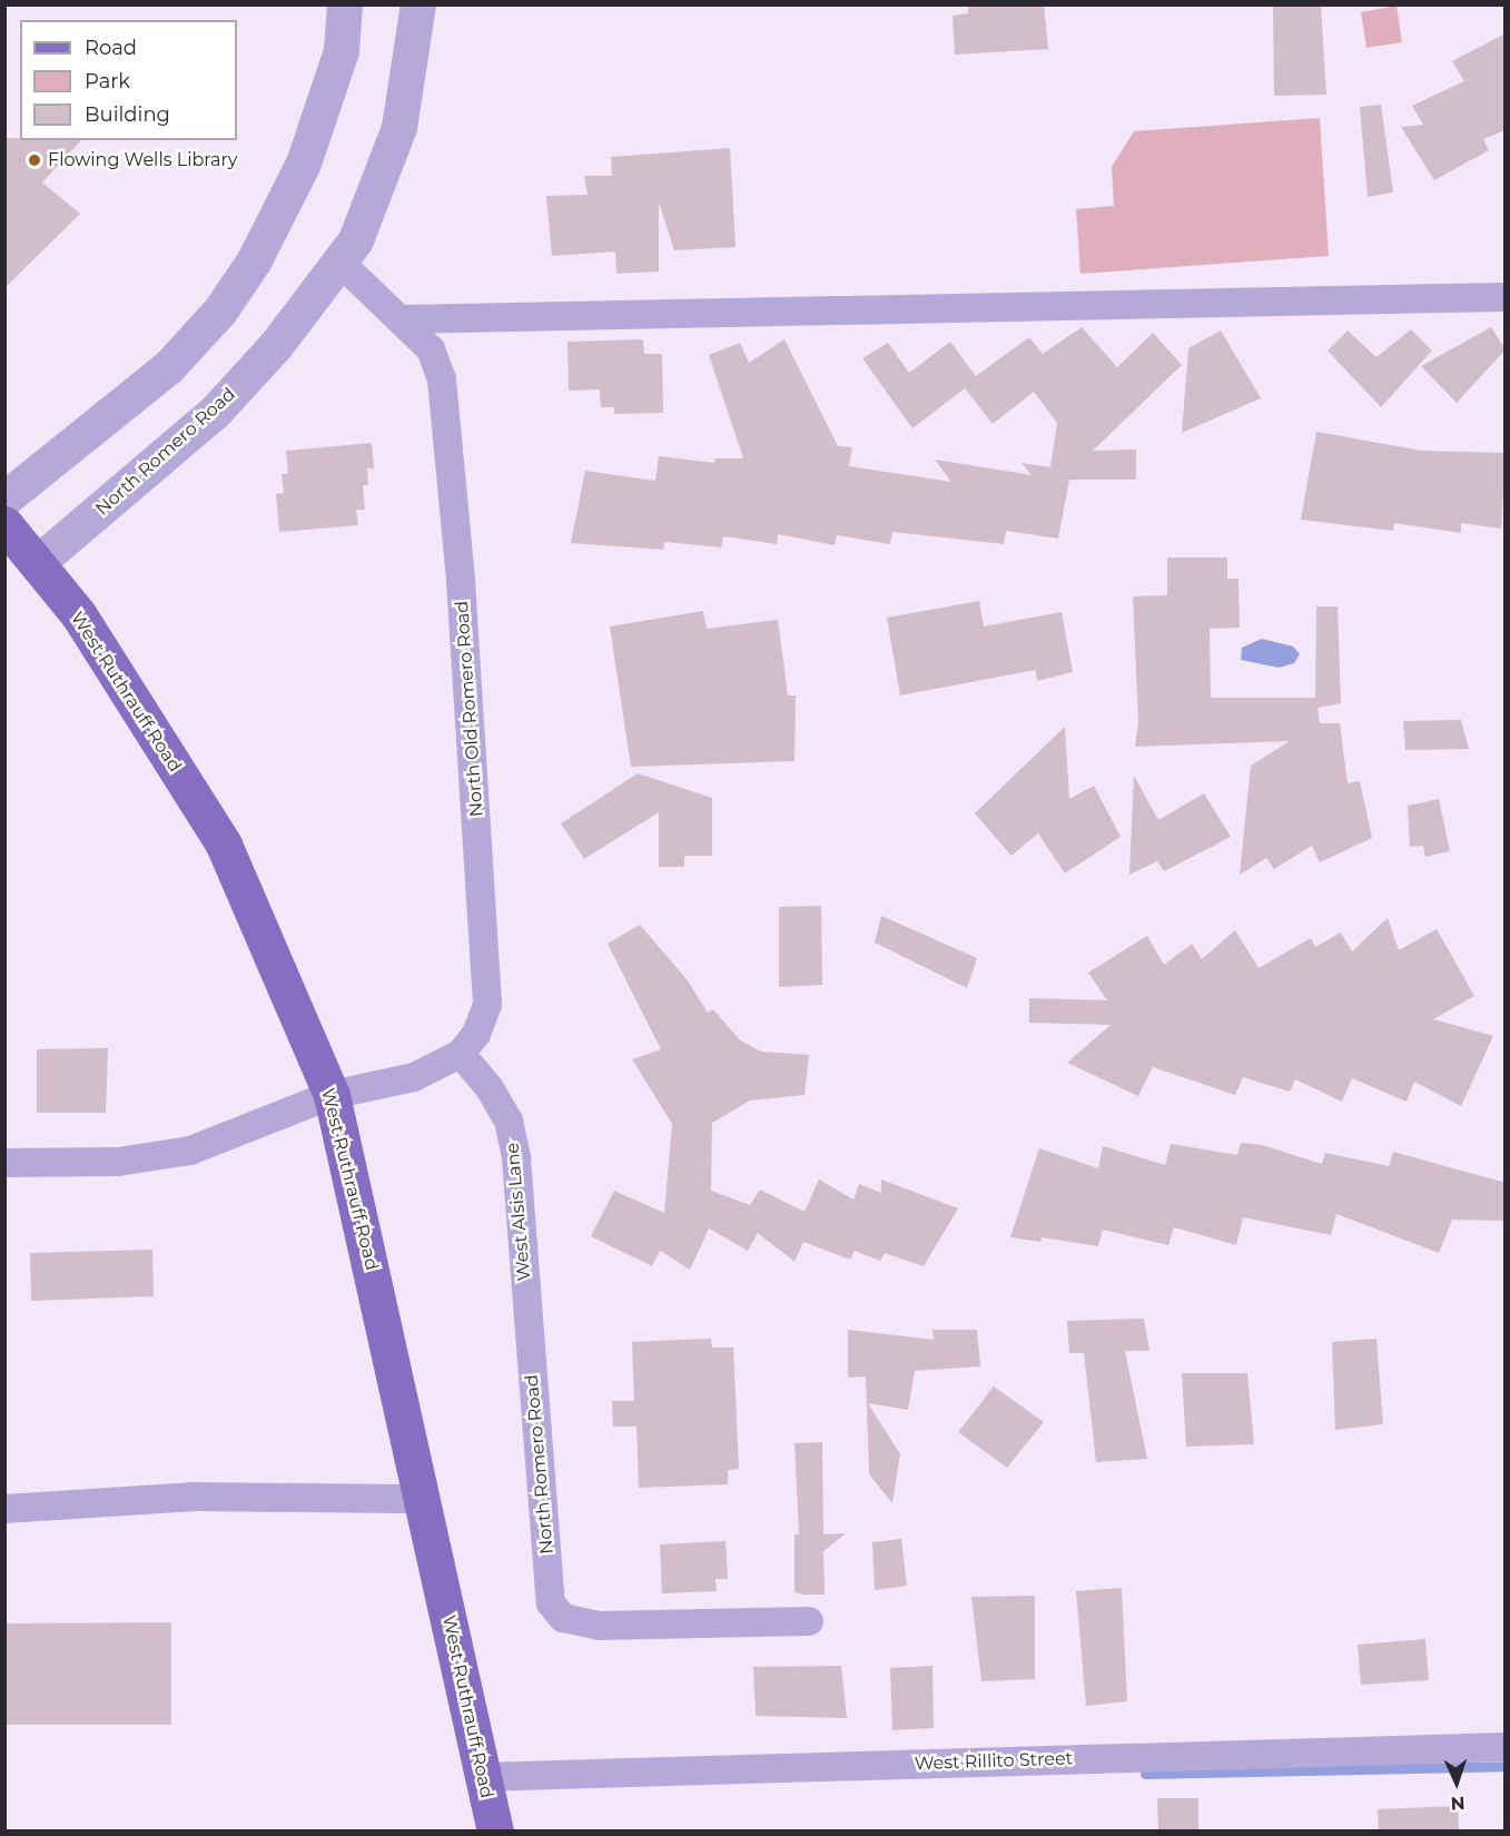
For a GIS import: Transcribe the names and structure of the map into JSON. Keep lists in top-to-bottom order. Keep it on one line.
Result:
{"streets":{"main road":["West Ruthrauff Road"],"street":["North Romero Road","North Old Romero Road","West Alsis Lane","West Rillito Street"]},"crossings":[["North Romero Road","West Ruthrauff Road"],["North Romero Road","North Old Romero Road"],["North Romero Road","West Alsis Lane"],["West Ruthrauff Road","North Old Romero Road"],["West Ruthrauff Road","West Rillito Street"],["North Old Romero Road","West Alsis Lane"]],"places":["Flowing Wells Library"],"legend":["Road","Park","Building"],"north":"bottom"}
